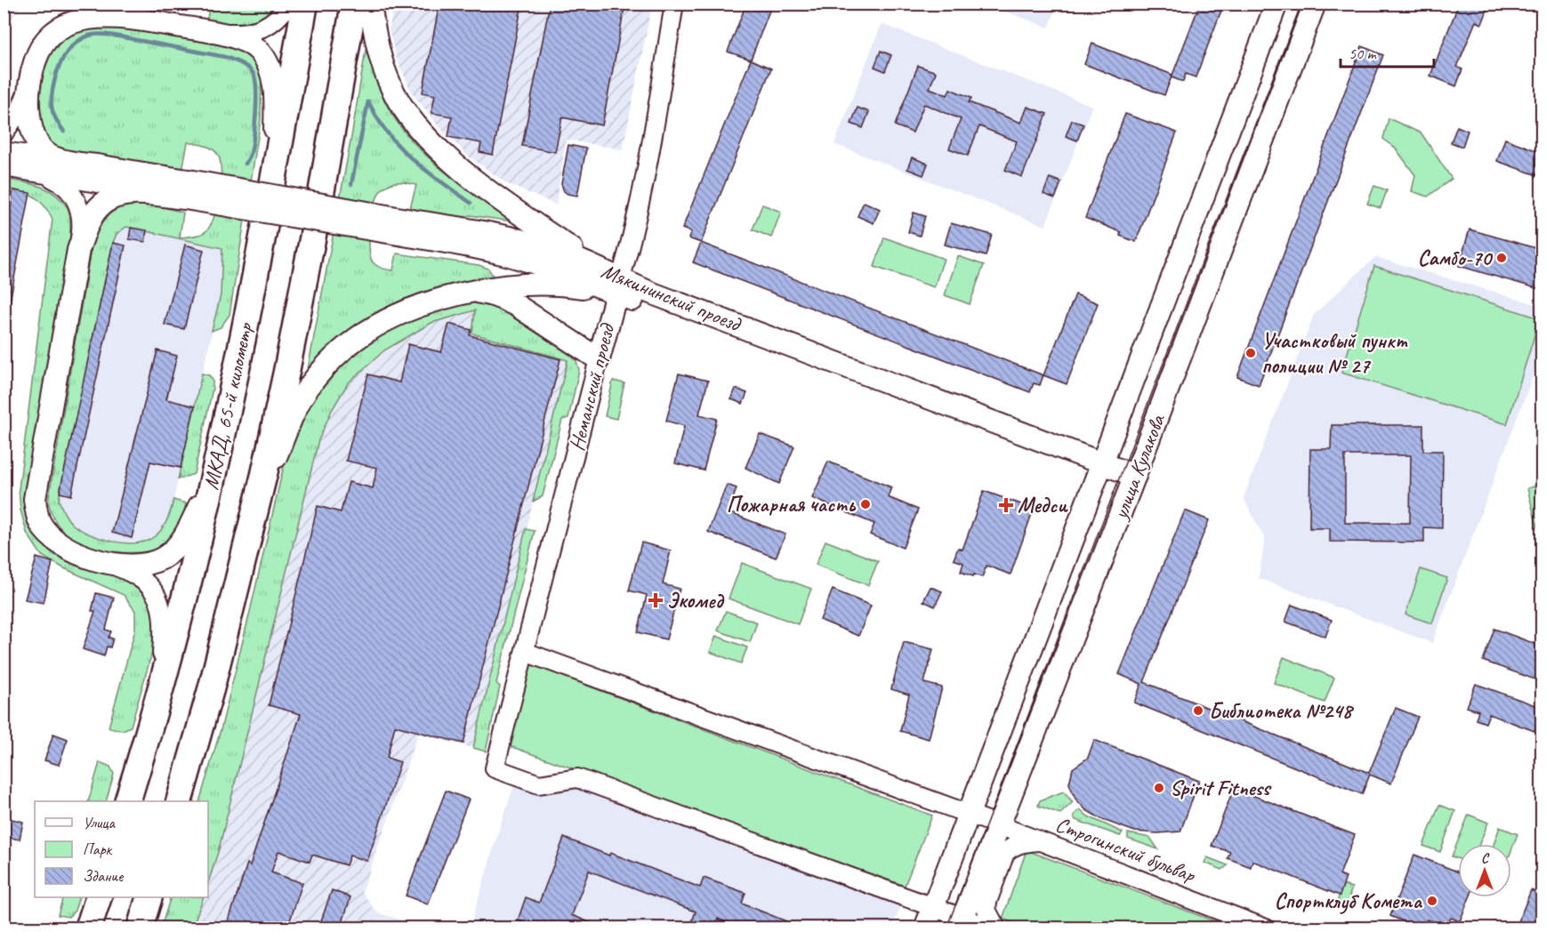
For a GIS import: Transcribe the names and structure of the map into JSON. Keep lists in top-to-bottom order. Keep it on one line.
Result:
{"streets":{"highway":["МКАД, 65-й километр"],"main road":["Мякининский проезд","Неманский проезд","улица Кулакова"],"street":["Строгинский бульвар"]},"crossings":[["Мякининский проезд","Неманский проезд"],["Мякининский проезд","улица Кулакова"],["Неманский проезд","улица Кулакова"],["Неманский проезд","Строгинский бульвар"],["улица Кулакова","Строгинский бульвар"]],"places":{"other":["Самбо-70","Участковый пункт полиции № 27","Пожарная часть","Библиотека №248","Spirit Fitness","Спортклуб Комета"],"health":["Медси","Экомед"]},"legend":["Улица","Парк","Здание"],"scale_bar":"50 m","north":"top"}
